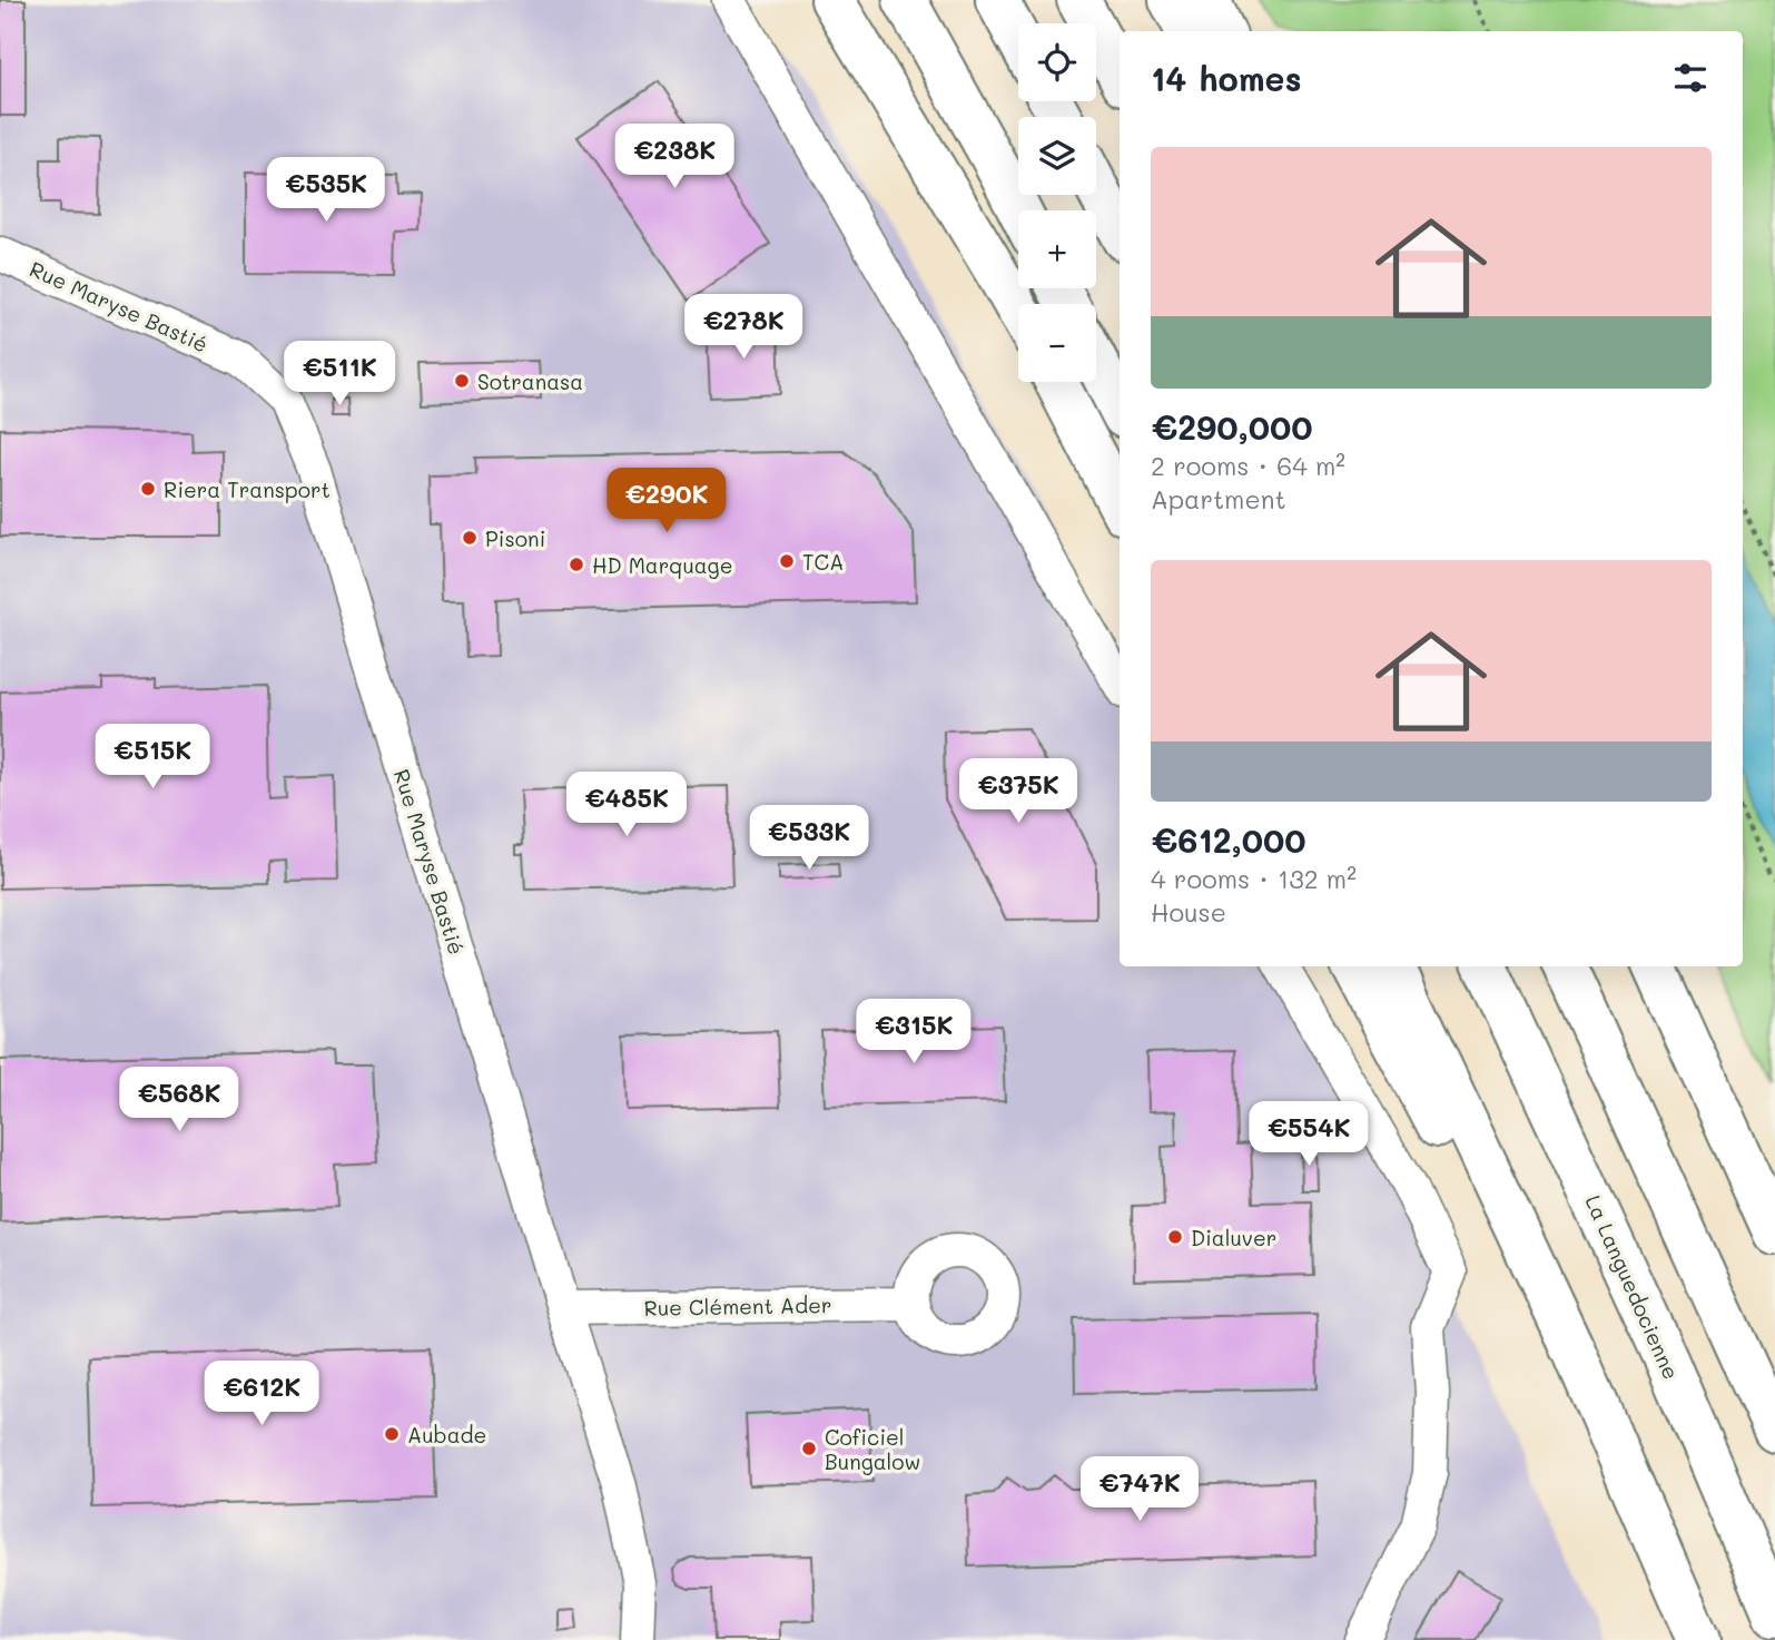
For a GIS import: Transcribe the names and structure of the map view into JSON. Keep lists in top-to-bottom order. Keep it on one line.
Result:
{"streets":{"highway":["La Languedocienne"],"street":["Rue Maryse Bastié","Rue Clément Ader"]},"crossings":[["Rue Maryse Bastié","Rue Clément Ader"]],"places":["Sotranasa","Riera Transport","Pisoni","TCA","HD Marquage","Dialuver","Aubade","Coficiel Bungalow"],"page":{"map_buttons":["+","−"],"heading":"14 homes","price":["€238K","€535K","€278K","€511K","€290K","€515K","€375K","€485K","€533K","€315K","€568K","€554K","€612K","€747K"],"list":[{"name":"€290,000","note":"2 rooms · 64 m² · Apartment"},{"name":"€612,000","note":"4 rooms · 132 m² · House"}]}}
